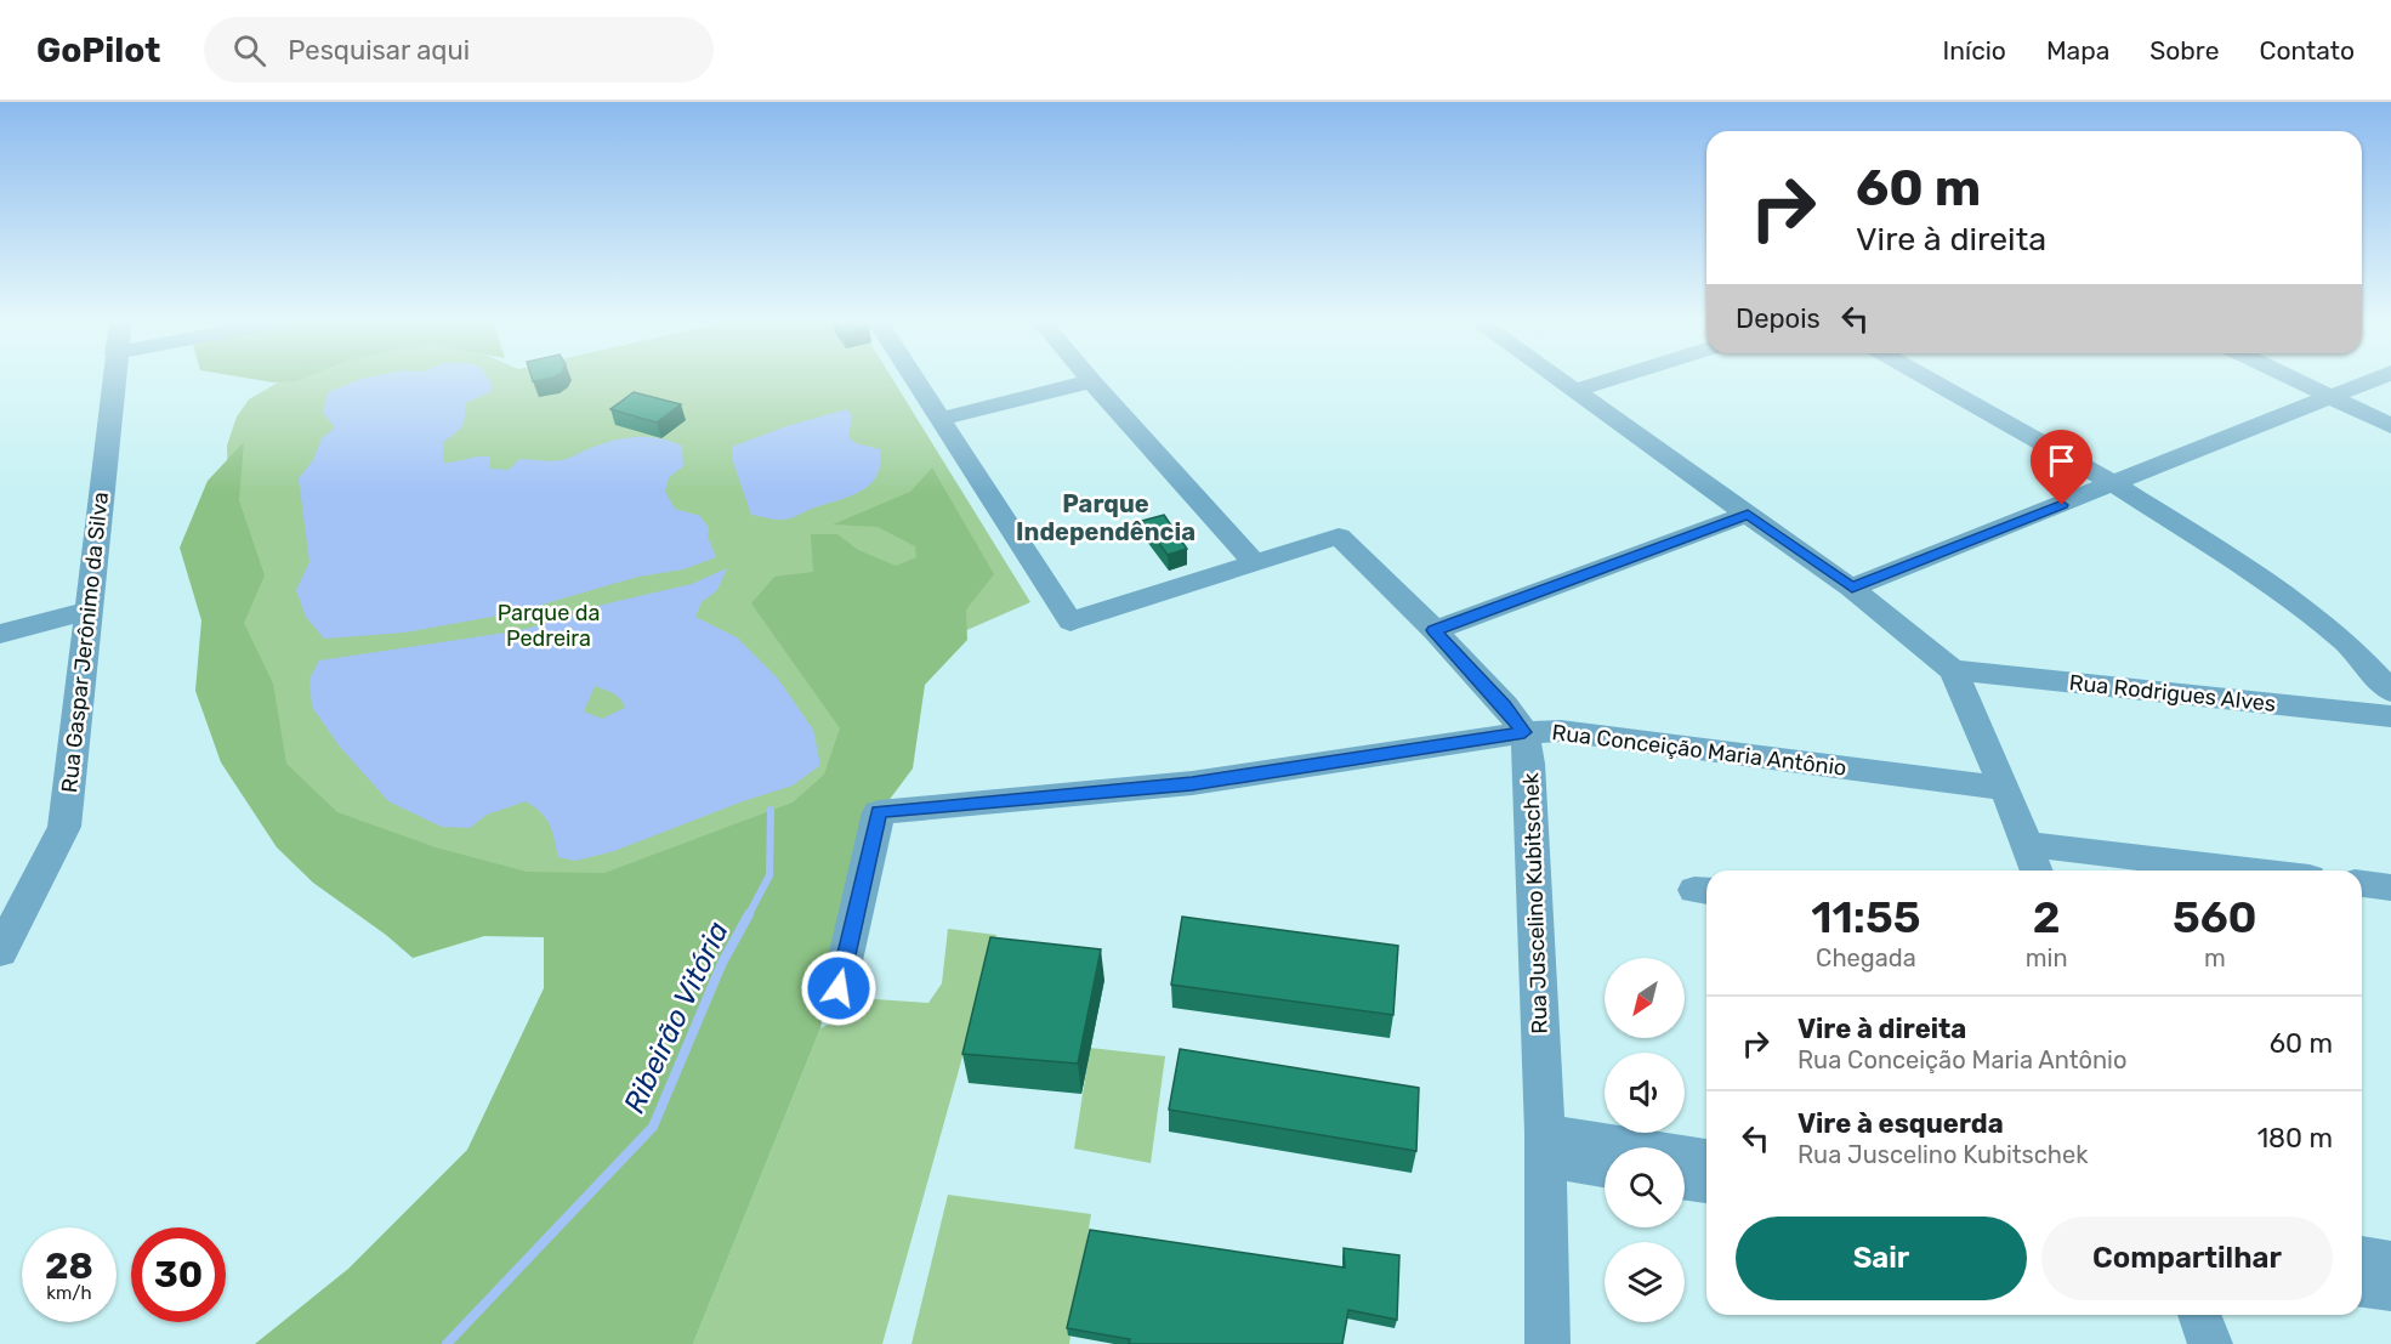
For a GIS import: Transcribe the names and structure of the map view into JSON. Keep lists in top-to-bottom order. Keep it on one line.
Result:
{"streets":{"street":["Rua Gaspar Jerônimo da Silva","Rua Rodrigues Alves","Rua Conceição Maria Antônio","Rua Juscelino Kubitschek"]},"crossings":[["Rua Conceição Maria Antônio","Rua Juscelino Kubitschek"]],"districts":["Parque Independência"],"water":["Ribeirão Vitória"],"parks":["Parque da Pedreira"],"north":"bottom left","page":{"header":"GoPilot","search":"Pesquisar aqui","nav":["Início","Mapa","Sobre","Contato"],"turn":["60 m","Vire à direita"],"then":"Depois","eta":["11:55","Chegada","2","min","560","m"],"list":[{"name":"Vire à direita","note":"Rua Conceição Maria Antônio","value":"60 m"},{"name":"Vire à esquerda","note":"Rua Juscelino Kubitschek","value":"180 m"}],"buttons":["Sair","Compartilhar"],"speed":"28 km/h","limit":"30"}}
